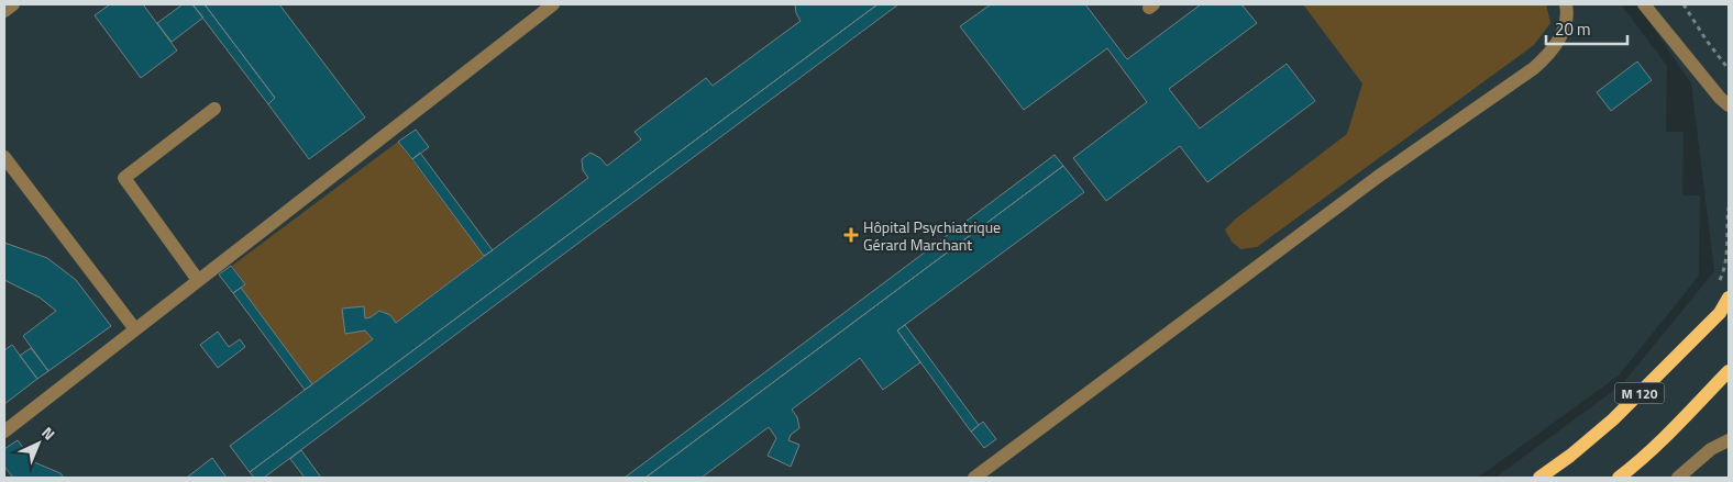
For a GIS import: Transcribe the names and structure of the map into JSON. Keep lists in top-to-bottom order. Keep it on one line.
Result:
{"streets":{"main road":["M 120"]},"places":{"health":["Hôpital Psychiatrique Gérard Marchant"]},"scale_bar":"20 m","north":"top right"}
